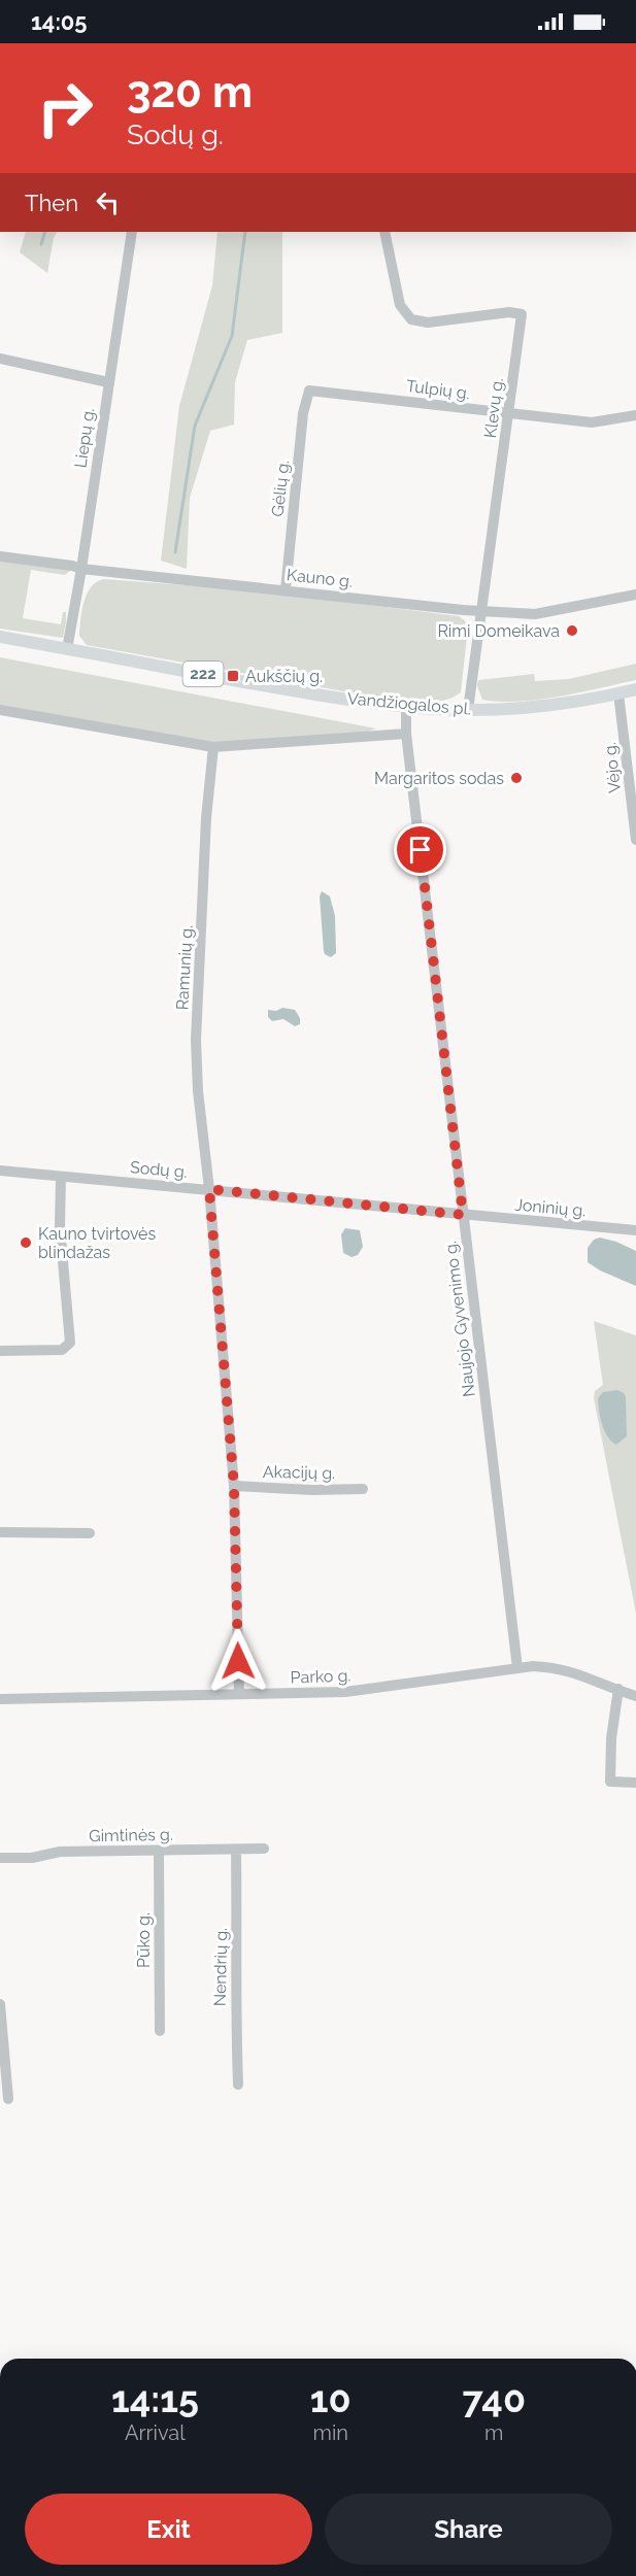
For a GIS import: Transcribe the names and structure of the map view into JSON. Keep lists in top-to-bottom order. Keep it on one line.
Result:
{"streets":{"main road":["222","Vandžiogalos pl."],"street":["Tulpių g.","Klevų g.","Liepų g.","Gėlių g.","Kauno g.","Vėjo g.","Ramunių g.","Sodų g.","Joninių g.","Naujojo Gyvenimo g.","Akacijų g.","Parko g.","Gimtinės g.","Pūko g.","Nendrių g."]},"crossings":[["Tulpių g.","Klevų g."],["Tulpių g.","Gėlių g."],["Klevų g.","Kauno g."],["Klevų g.","Vandžiogalos pl."],["Liepų g.","Kauno g."],["Liepų g.","Vandžiogalos pl."],["Gėlių g.","Kauno g."],["Vandžiogalos pl.","Vėjo g."],["Vandžiogalos pl.","Naujojo Gyvenimo g."],["Ramunių g.","Sodų g."],["Ramunių g.","Akacijų g."],["Ramunių g.","Parko g."],["Sodų g.","Joninių g."],["Sodų g.","Naujojo Gyvenimo g."],["Joninių g.","Naujojo Gyvenimo g."],["Naujojo Gyvenimo g.","Parko g."],["Gimtinės g.","Pūko g."],["Gimtinės g.","Nendrių g."]],"places":{"other":["Rimi Domeikava","Margaritos sodas","Kauno tvirtovės blindažas"],"transit":["Aukščių g."]},"page":{"status":"14:05","turn":["320 m","Sodų g."],"then":"Then","eta":["14:15","Arrival","10","min","740","m"],"buttons":["Exit","Share"]}}
